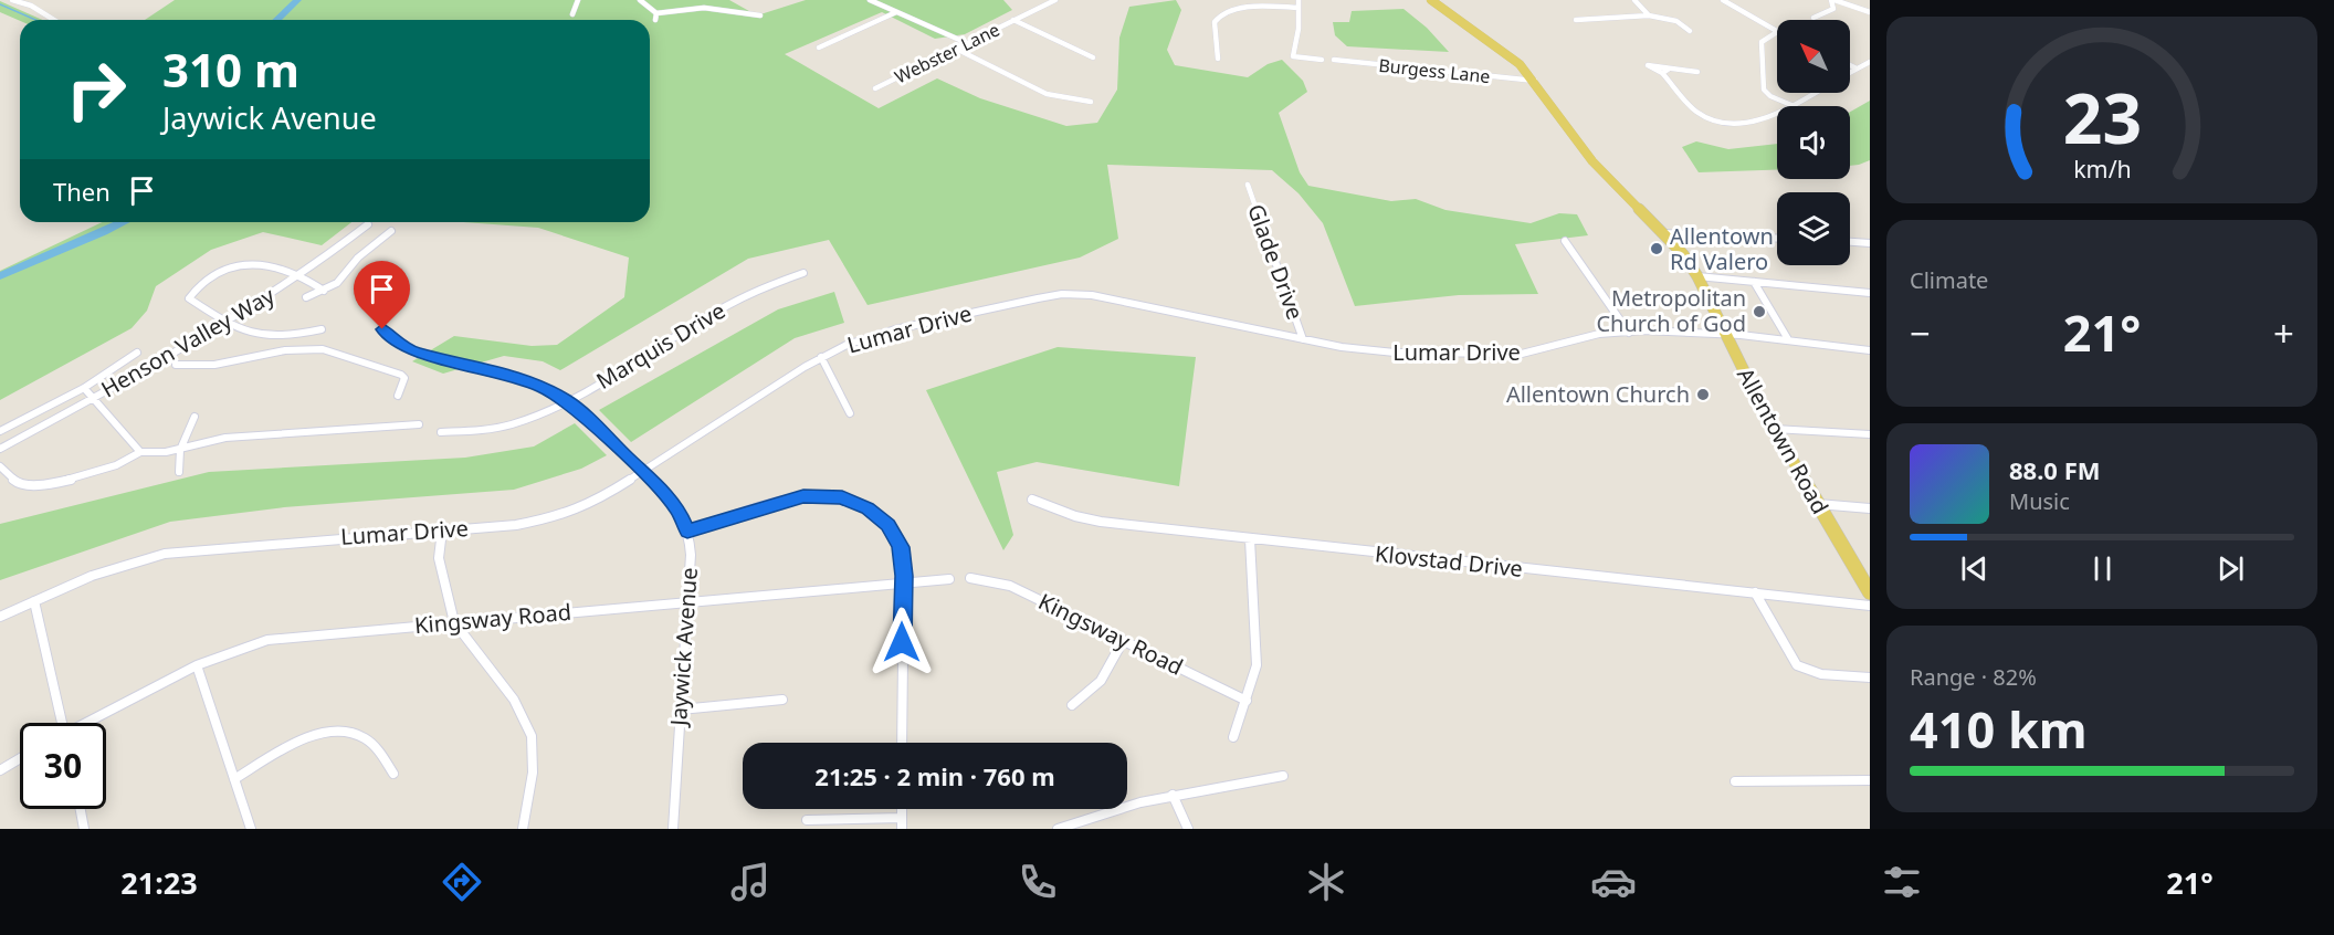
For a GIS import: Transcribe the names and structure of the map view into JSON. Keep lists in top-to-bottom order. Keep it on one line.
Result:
{"streets":{"main road":["Allentown Road"],"street":["Webster Lane","Burgess Lane","Glade Drive","Lumar Drive","Henson Valley Way","Marquis Drive","Klovstad Drive","Kingsway Road","Jaywick Avenue"]},"crossings":[["Burgess Lane","Allentown Road"],["Glade Drive","Lumar Drive"],["Lumar Drive","Allentown Road"],["Lumar Drive","Jaywick Avenue"],["Marquis Drive","Jaywick Avenue"],["Kingsway Road","Jaywick Avenue"]],"places":["Allentown Rd Valero","Metropolitan Church of God","Allentown Church"],"north":"top left","page":{"turn":["310 m","Jaywick Avenue"],"then":"Then","tile":["Climate",["Range · 82%","410 km"]],"heat":["−","21°","+"],"song":["88.0 FM","Music"],"limit":"30","trip":"21:25 · 2 min · 760 m","tabs":["21:23","21°"],"gauge":["23","km/h"]}}
